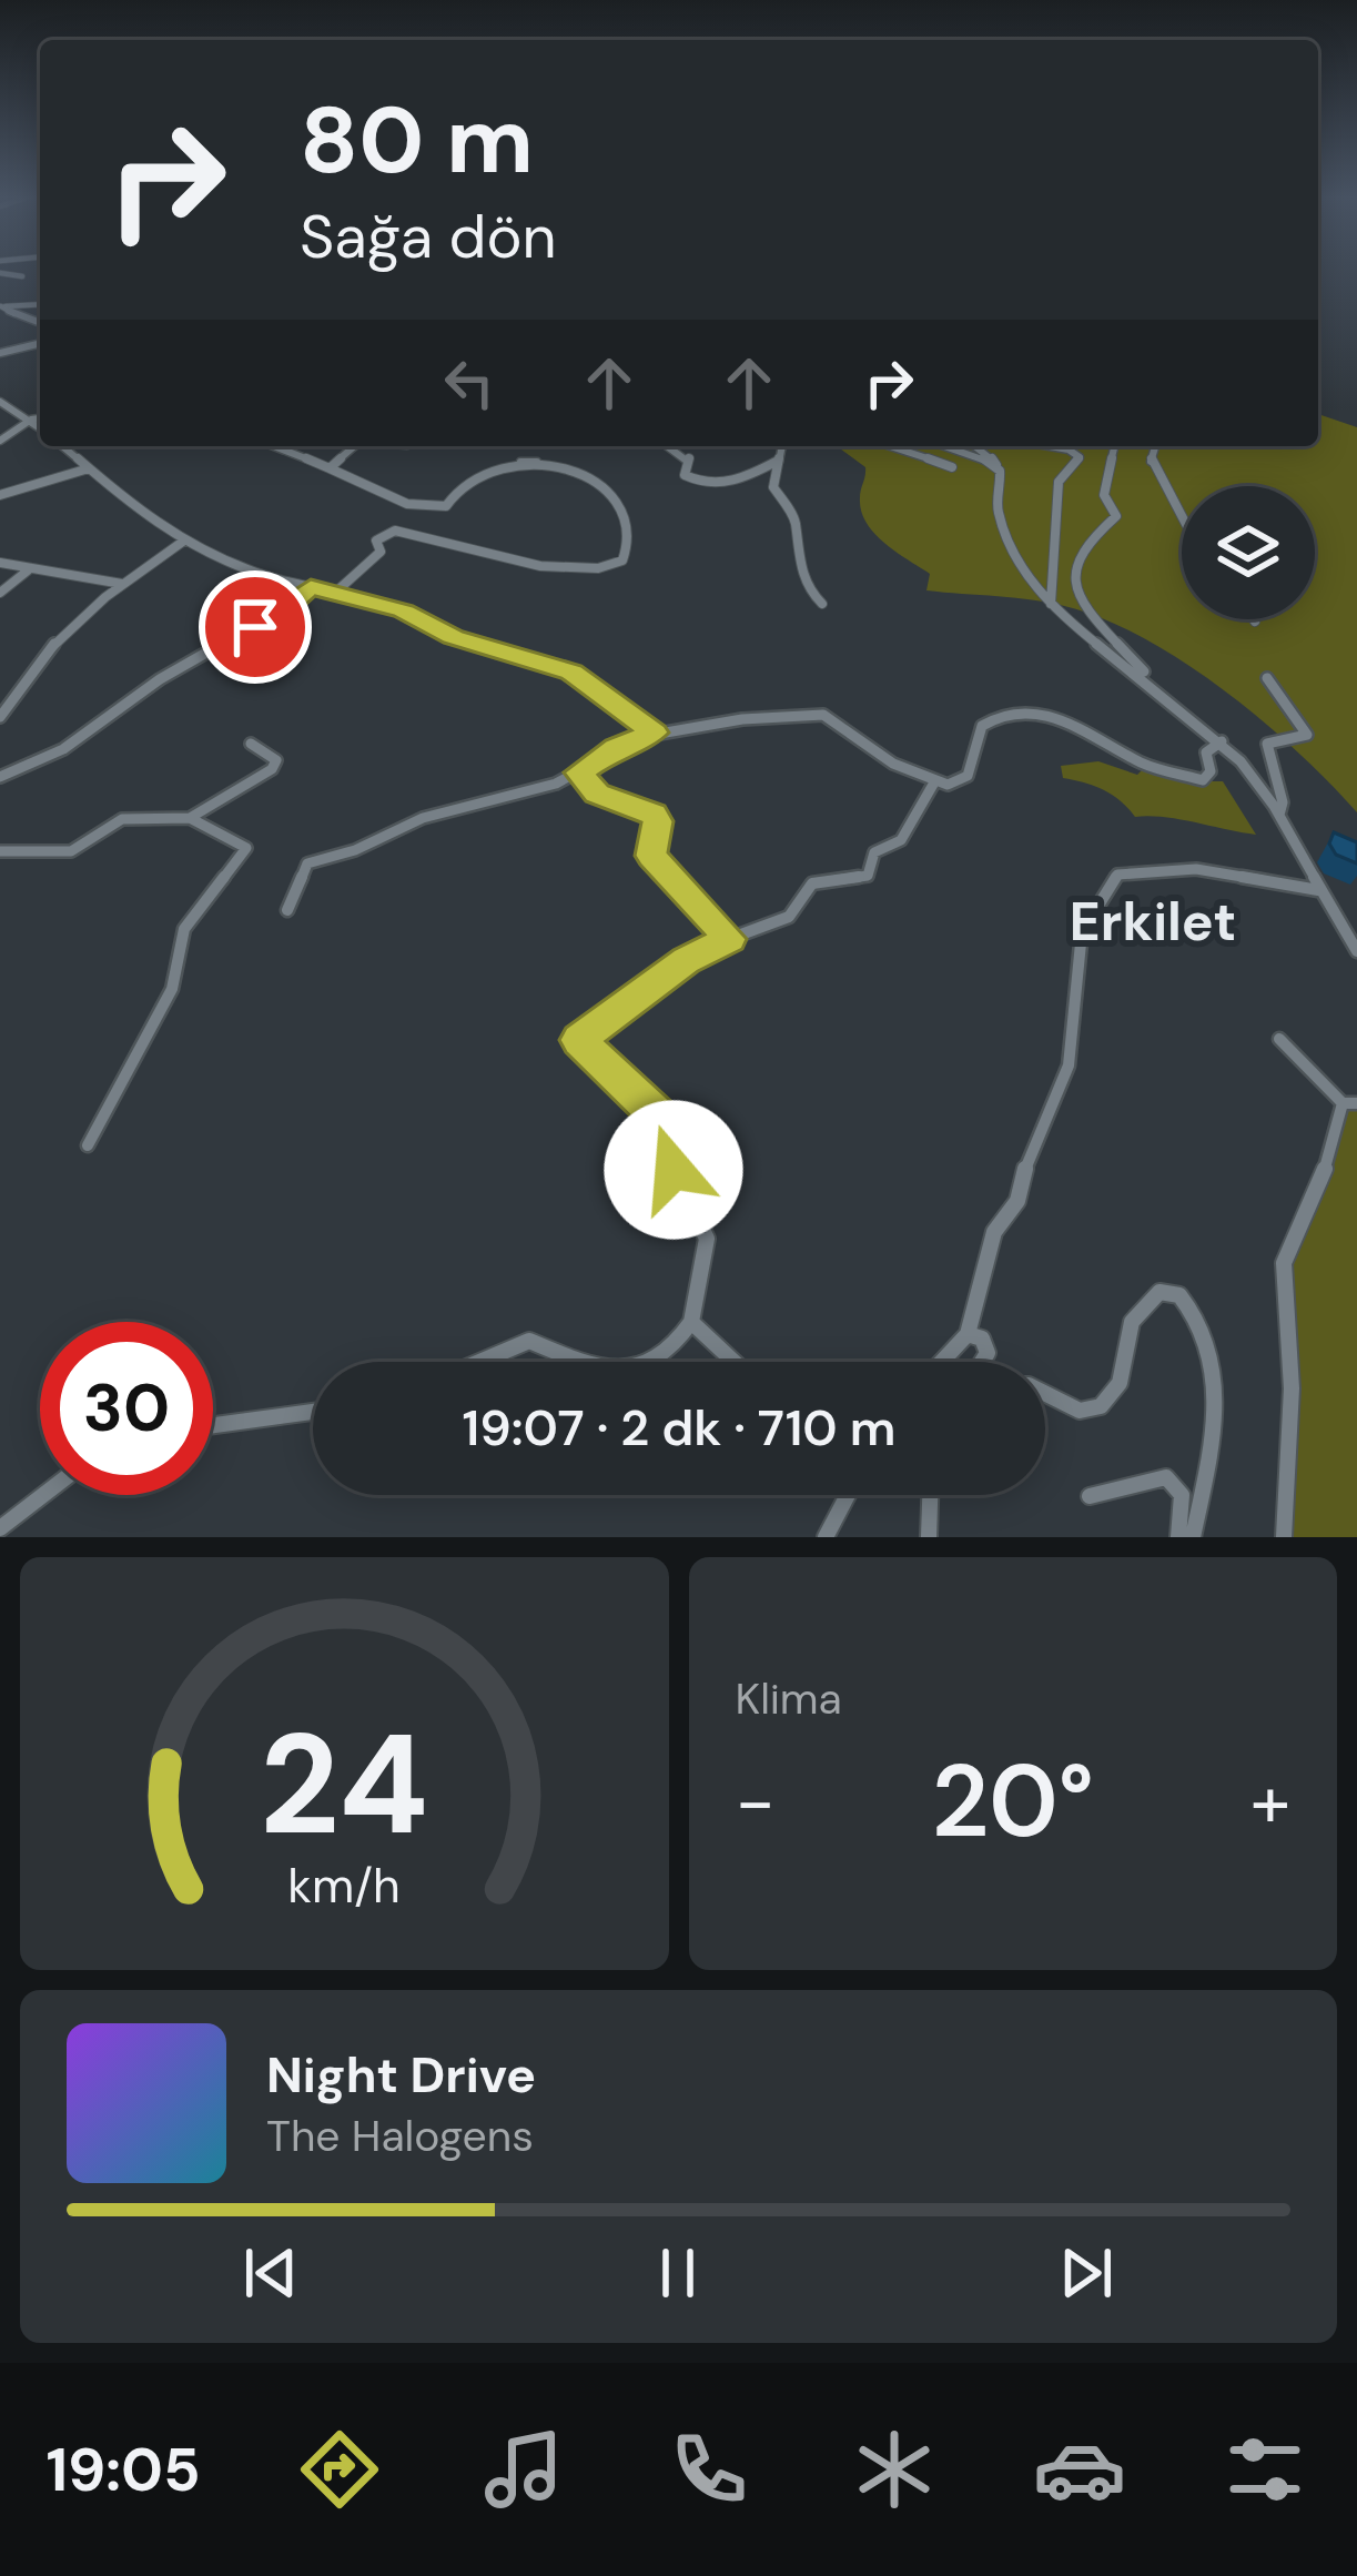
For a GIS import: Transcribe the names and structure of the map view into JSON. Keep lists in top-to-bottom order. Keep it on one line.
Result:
{"districts":["Erkilet"],"page":{"turn":["80 m","Sağa dön"],"limit":"30","trip":"19:07 · 2 dk · 710 m","tile":"Klima","heat":["−","20°","+"],"song":["Night Drive","The Halogens"],"tabs":"19:05","gauge":["24","km/h"]}}
